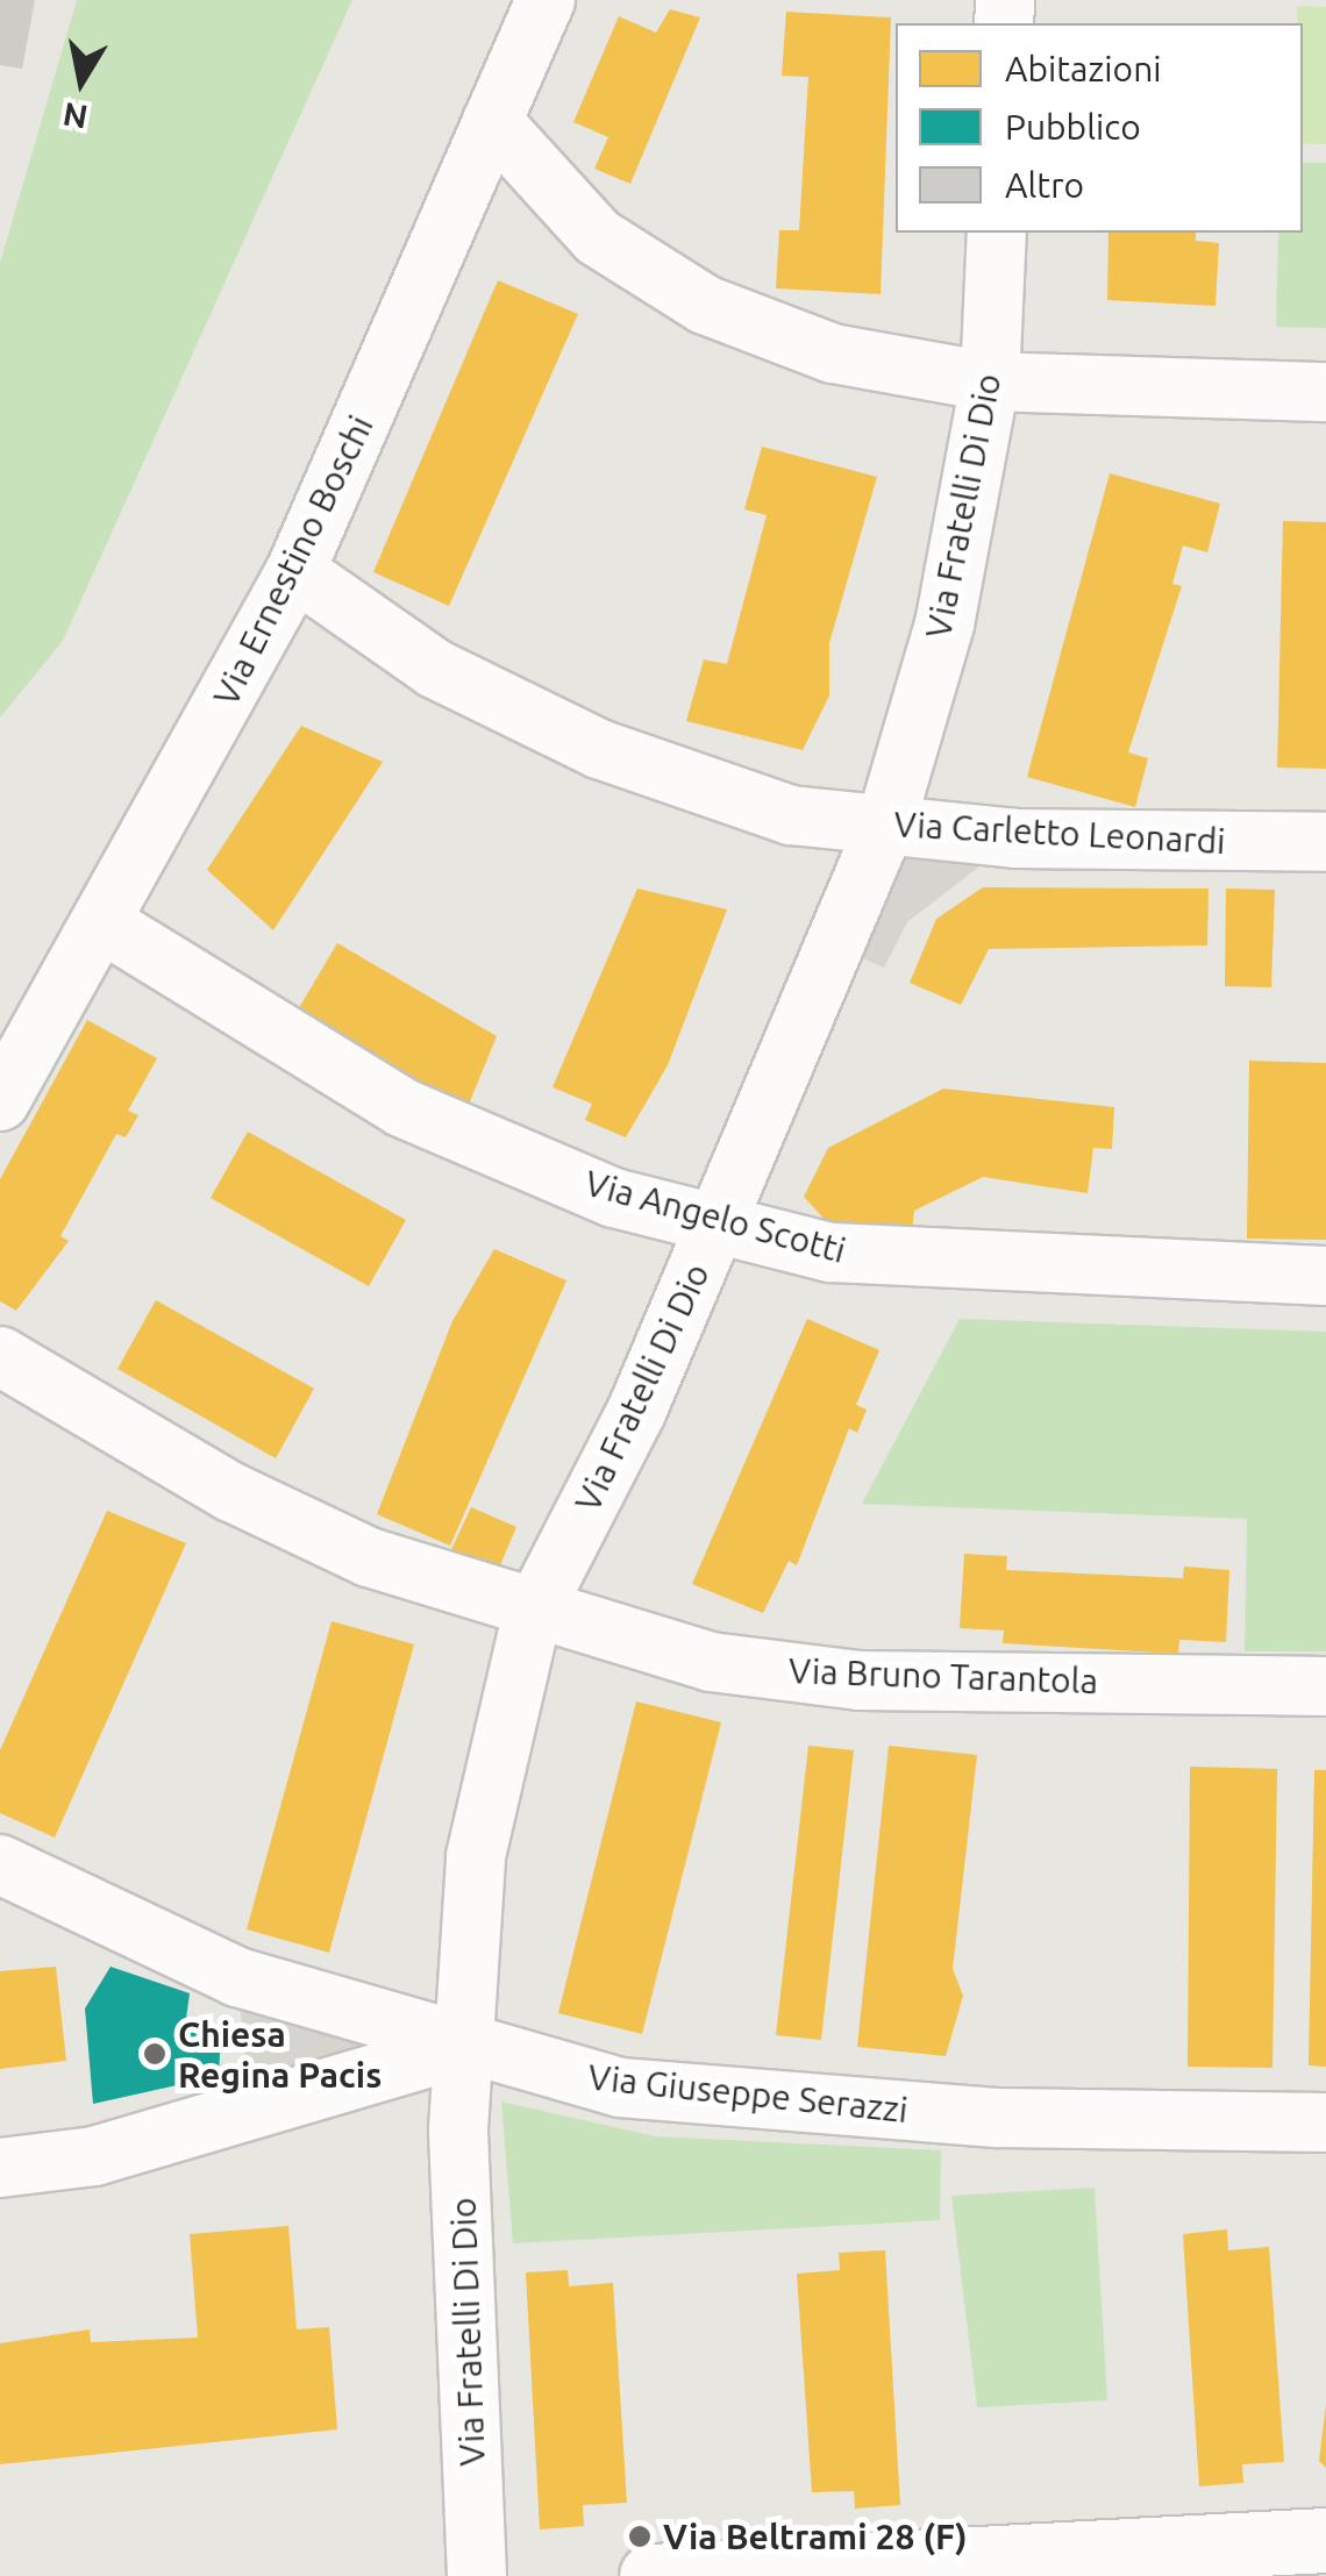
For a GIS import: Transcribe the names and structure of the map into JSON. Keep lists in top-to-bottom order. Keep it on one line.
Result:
{"streets":{"street":["Via Fratelli Di Dio","Via Ernestino Boschi","Via Carletto Leonardi","Via Angelo Scotti","Via Bruno Tarantola","Via Giuseppe Serazzi"]},"crossings":[["Via Fratelli Di Dio","Via Carletto Leonardi"],["Via Fratelli Di Dio","Via Angelo Scotti"],["Via Fratelli Di Dio","Via Bruno Tarantola"],["Via Fratelli Di Dio","Via Giuseppe Serazzi"],["Via Ernestino Boschi","Via Carletto Leonardi"],["Via Ernestino Boschi","Via Angelo Scotti"]],"places":["Chiesa Regina Pacis","Via Beltrami 28 (F)"],"legend":["Abitazioni","Pubblico","Altro"],"north":"bottom"}
